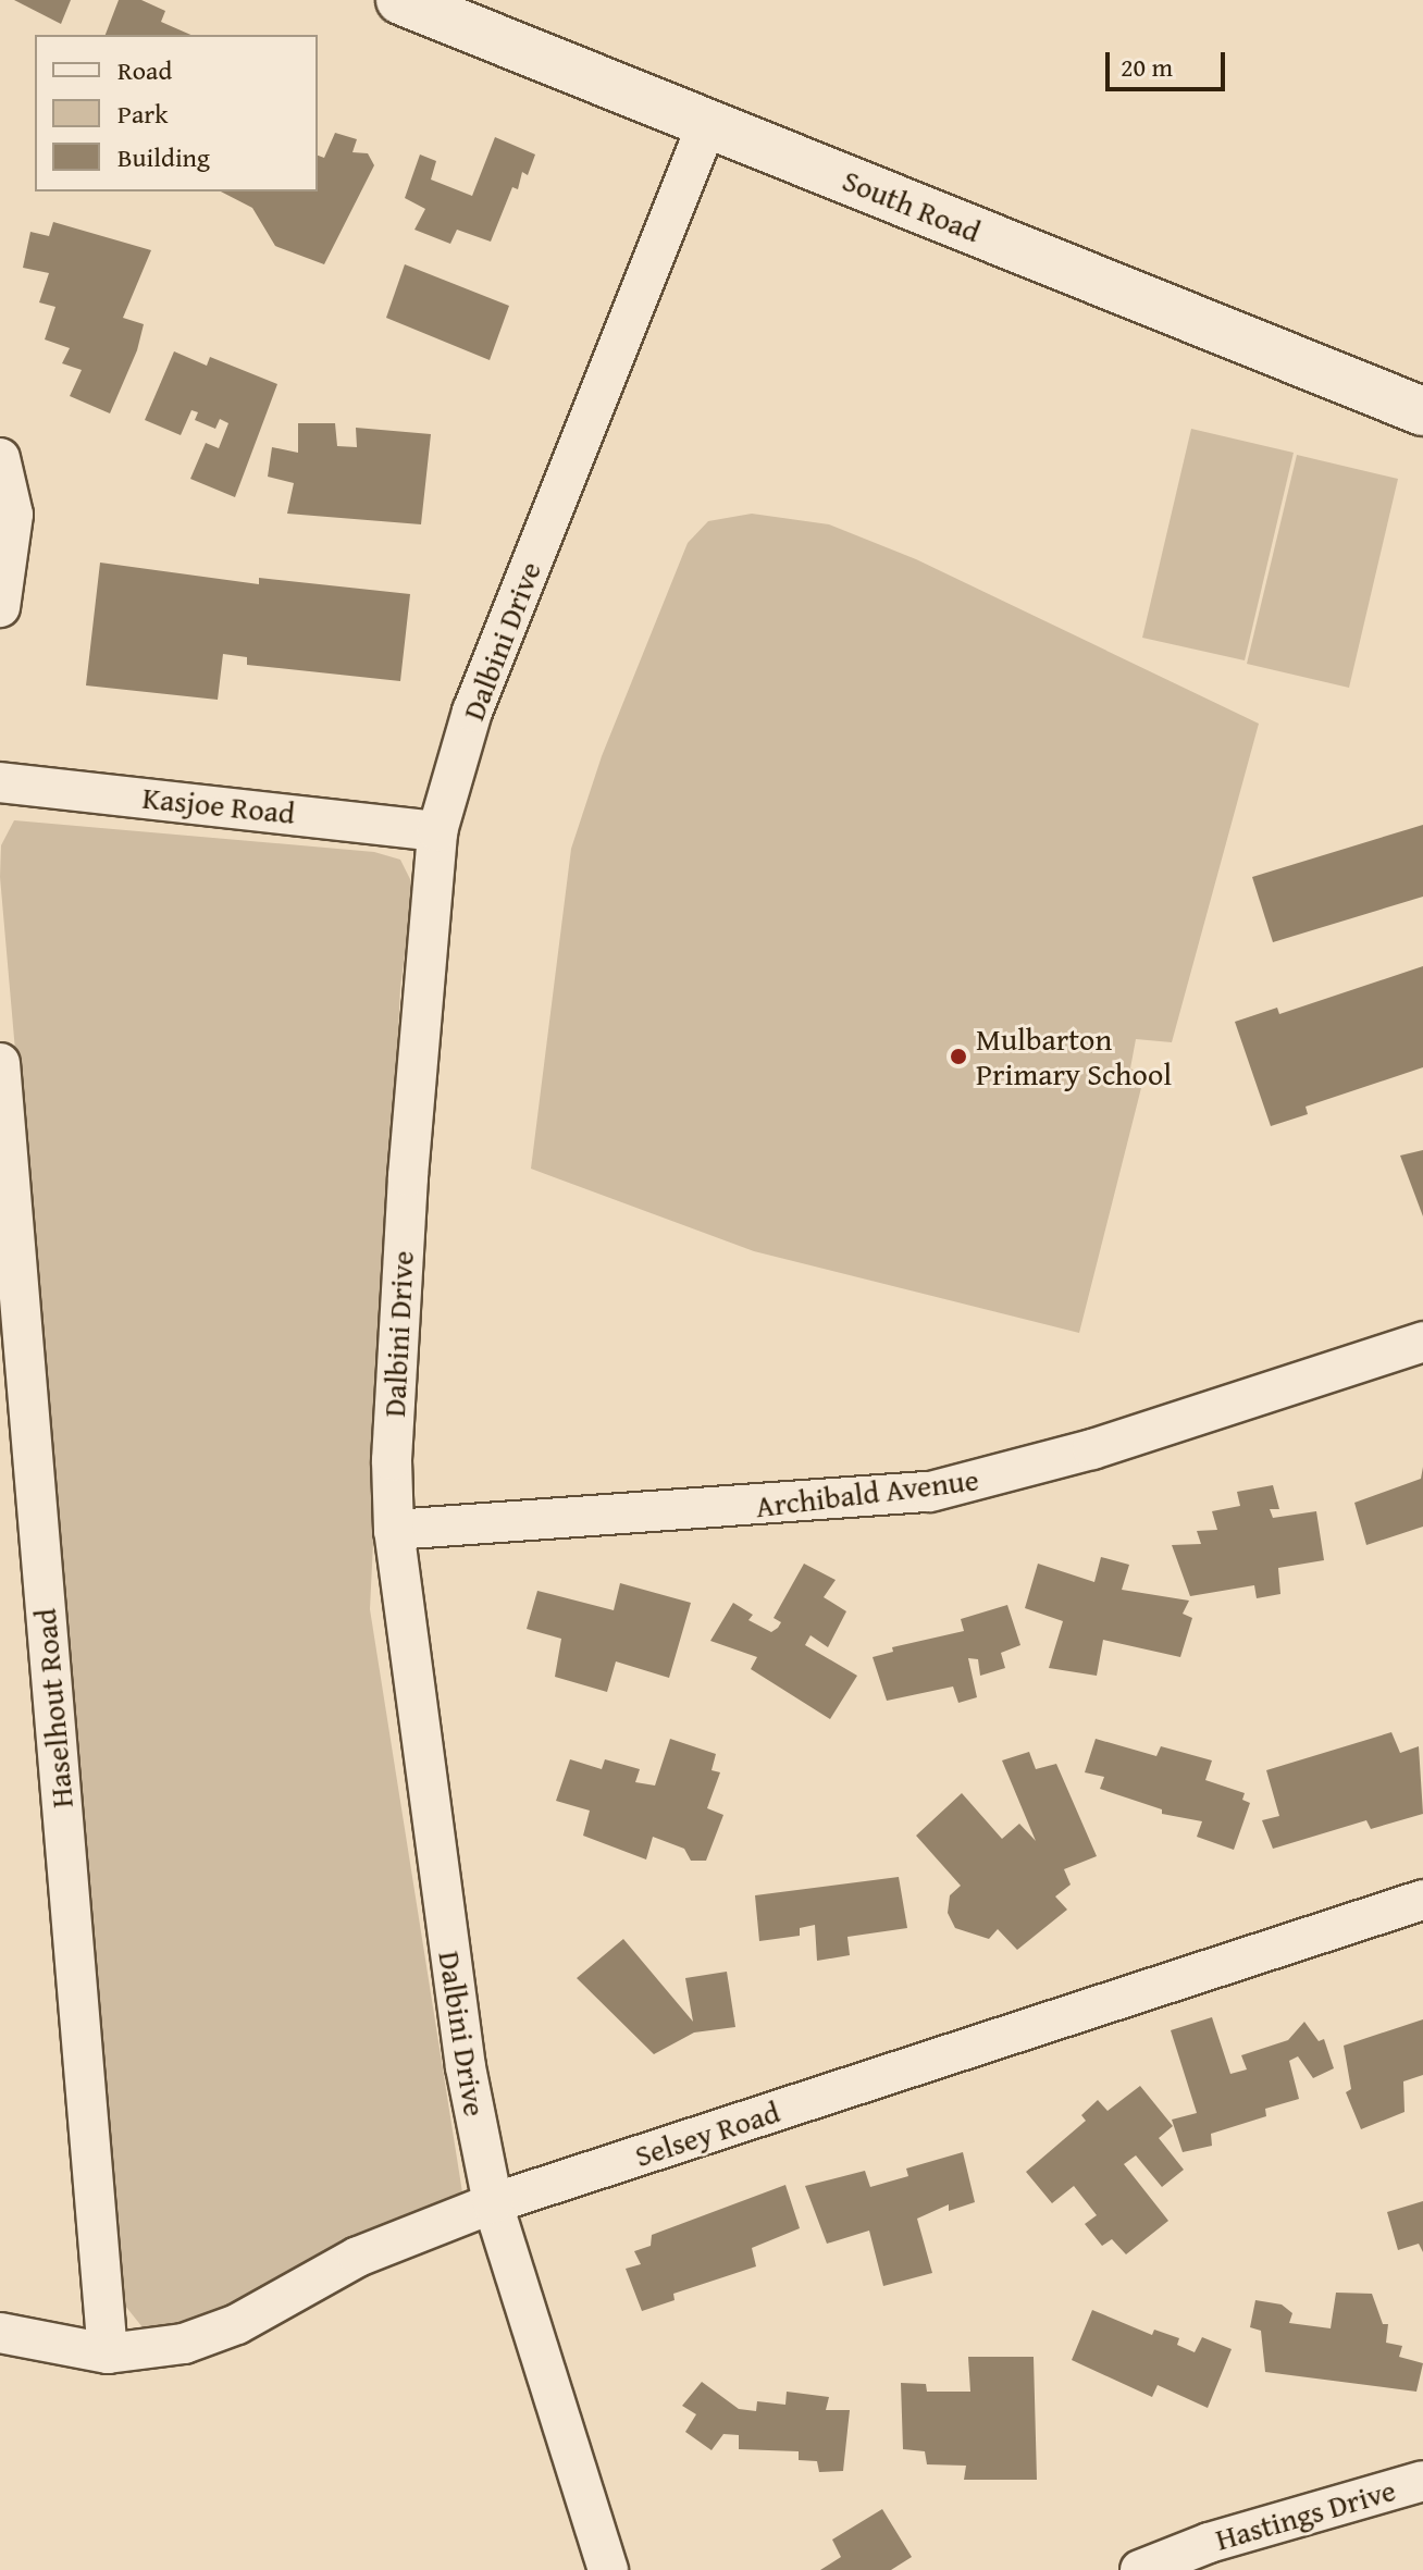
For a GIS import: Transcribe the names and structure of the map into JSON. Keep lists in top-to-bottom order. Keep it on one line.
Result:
{"streets":{"street":["South Road","Dalbini Drive","Kasjoe Road","Archibald Avenue","Haselhout Road","Selsey Road","Hastings Drive"]},"crossings":[["South Road","Dalbini Drive"],["Dalbini Drive","Kasjoe Road"],["Dalbini Drive","Archibald Avenue"],["Dalbini Drive","Selsey Road"],["Haselhout Road","Selsey Road"]],"places":["Mulbarton Primary School"],"legend":["Road","Park","Building"],"scale_bar":"20 m"}
